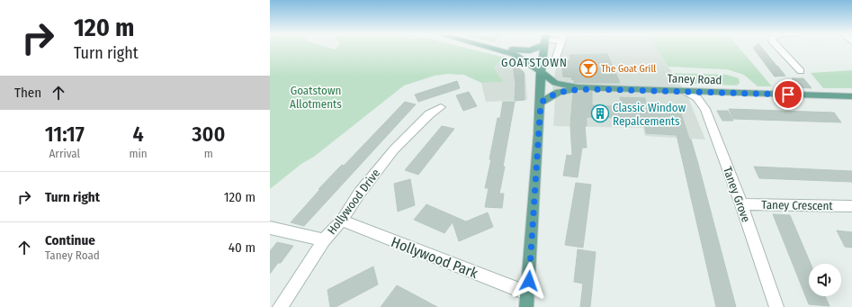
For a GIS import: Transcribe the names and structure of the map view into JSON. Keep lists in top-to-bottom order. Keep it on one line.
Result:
{"streets":{"main road":["Taney Road"],"street":["Taney Grove","Hollywood Drive","Taney Crescent","Hollywood Park"]},"crossings":[["Taney Road","Taney Grove"],["Taney Grove","Taney Crescent"],["Hollywood Drive","Hollywood Park"]],"districts":["GOATSTOWN"],"parks":["Goatstown Allotments"],"places":{"bar":["The Goat Grill"],"building":["Classic Window Repalcements"]},"page":{"turn":["120 m","Turn right"],"then":"Then","eta":["11:17","Arrival","4","min","300","m"],"list":[{"name":"Turn right","value":"120 m"},{"name":"Continue","note":"Taney Road","value":"40 m"}]}}
